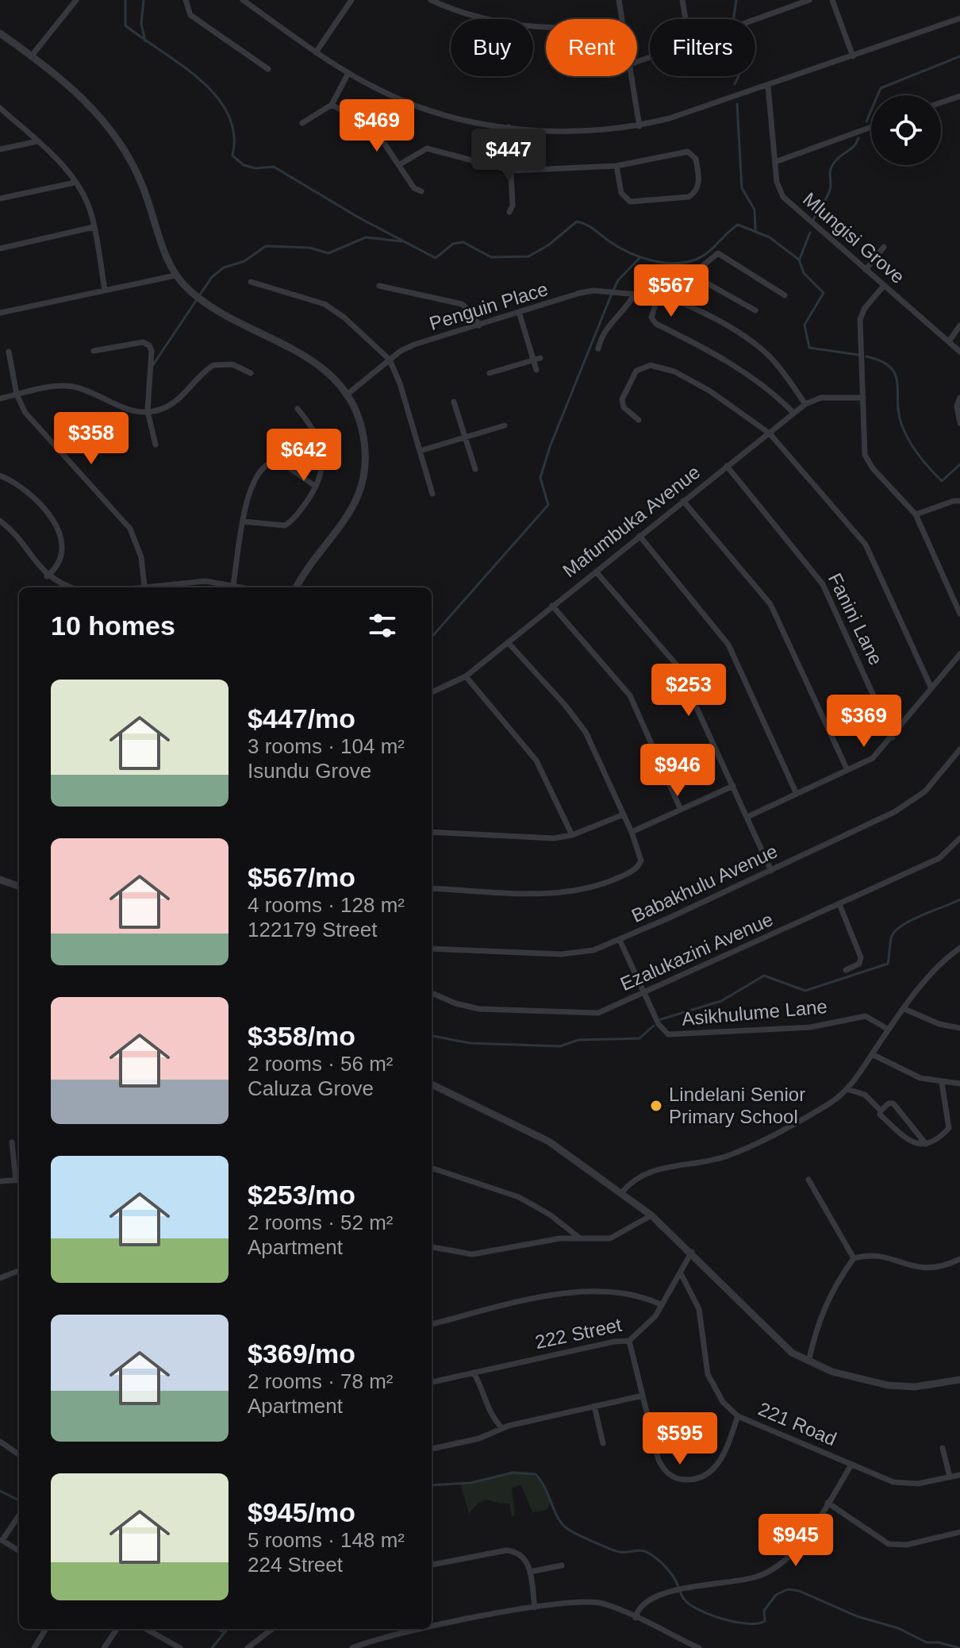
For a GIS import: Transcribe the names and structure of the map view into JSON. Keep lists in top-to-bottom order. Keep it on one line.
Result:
{"streets":{"street":["Mlungisi Grove","Penguin Place","Mafumbuka Avenue","Fanini Lane","Babakhulu Avenue","Ezalukazini Avenue","Asikhulume Lane","222 Street","221 Road"]},"crossings":[["Penguin Place","Mafumbuka Avenue"],["Mafumbuka Avenue","Fanini Lane"],["Babakhulu Avenue","Asikhulume Lane"],["Ezalukazini Avenue","Asikhulume Lane"],["222 Street","221 Road"]],"places":["Lindelani Senior Primary School"],"page":{"chip":["Buy","Rent","Filters"],"price":["$469","$447","$567","$358","$642","$253","$369","$946","$595","$945"],"heading":"10 homes","list":[{"name":"$447/mo","note":"3 rooms · 104 m² · Isundu Grove"},{"name":"$567/mo","note":"4 rooms · 128 m² · 122179 Street"},{"name":"$358/mo","note":"2 rooms · 56 m² · Caluza Grove"},{"name":"$253/mo","note":"2 rooms · 52 m² · Apartment"},{"name":"$369/mo","note":"2 rooms · 78 m² · Apartment"},{"name":"$945/mo","note":"5 rooms · 148 m² · 224 Street"}]}}
